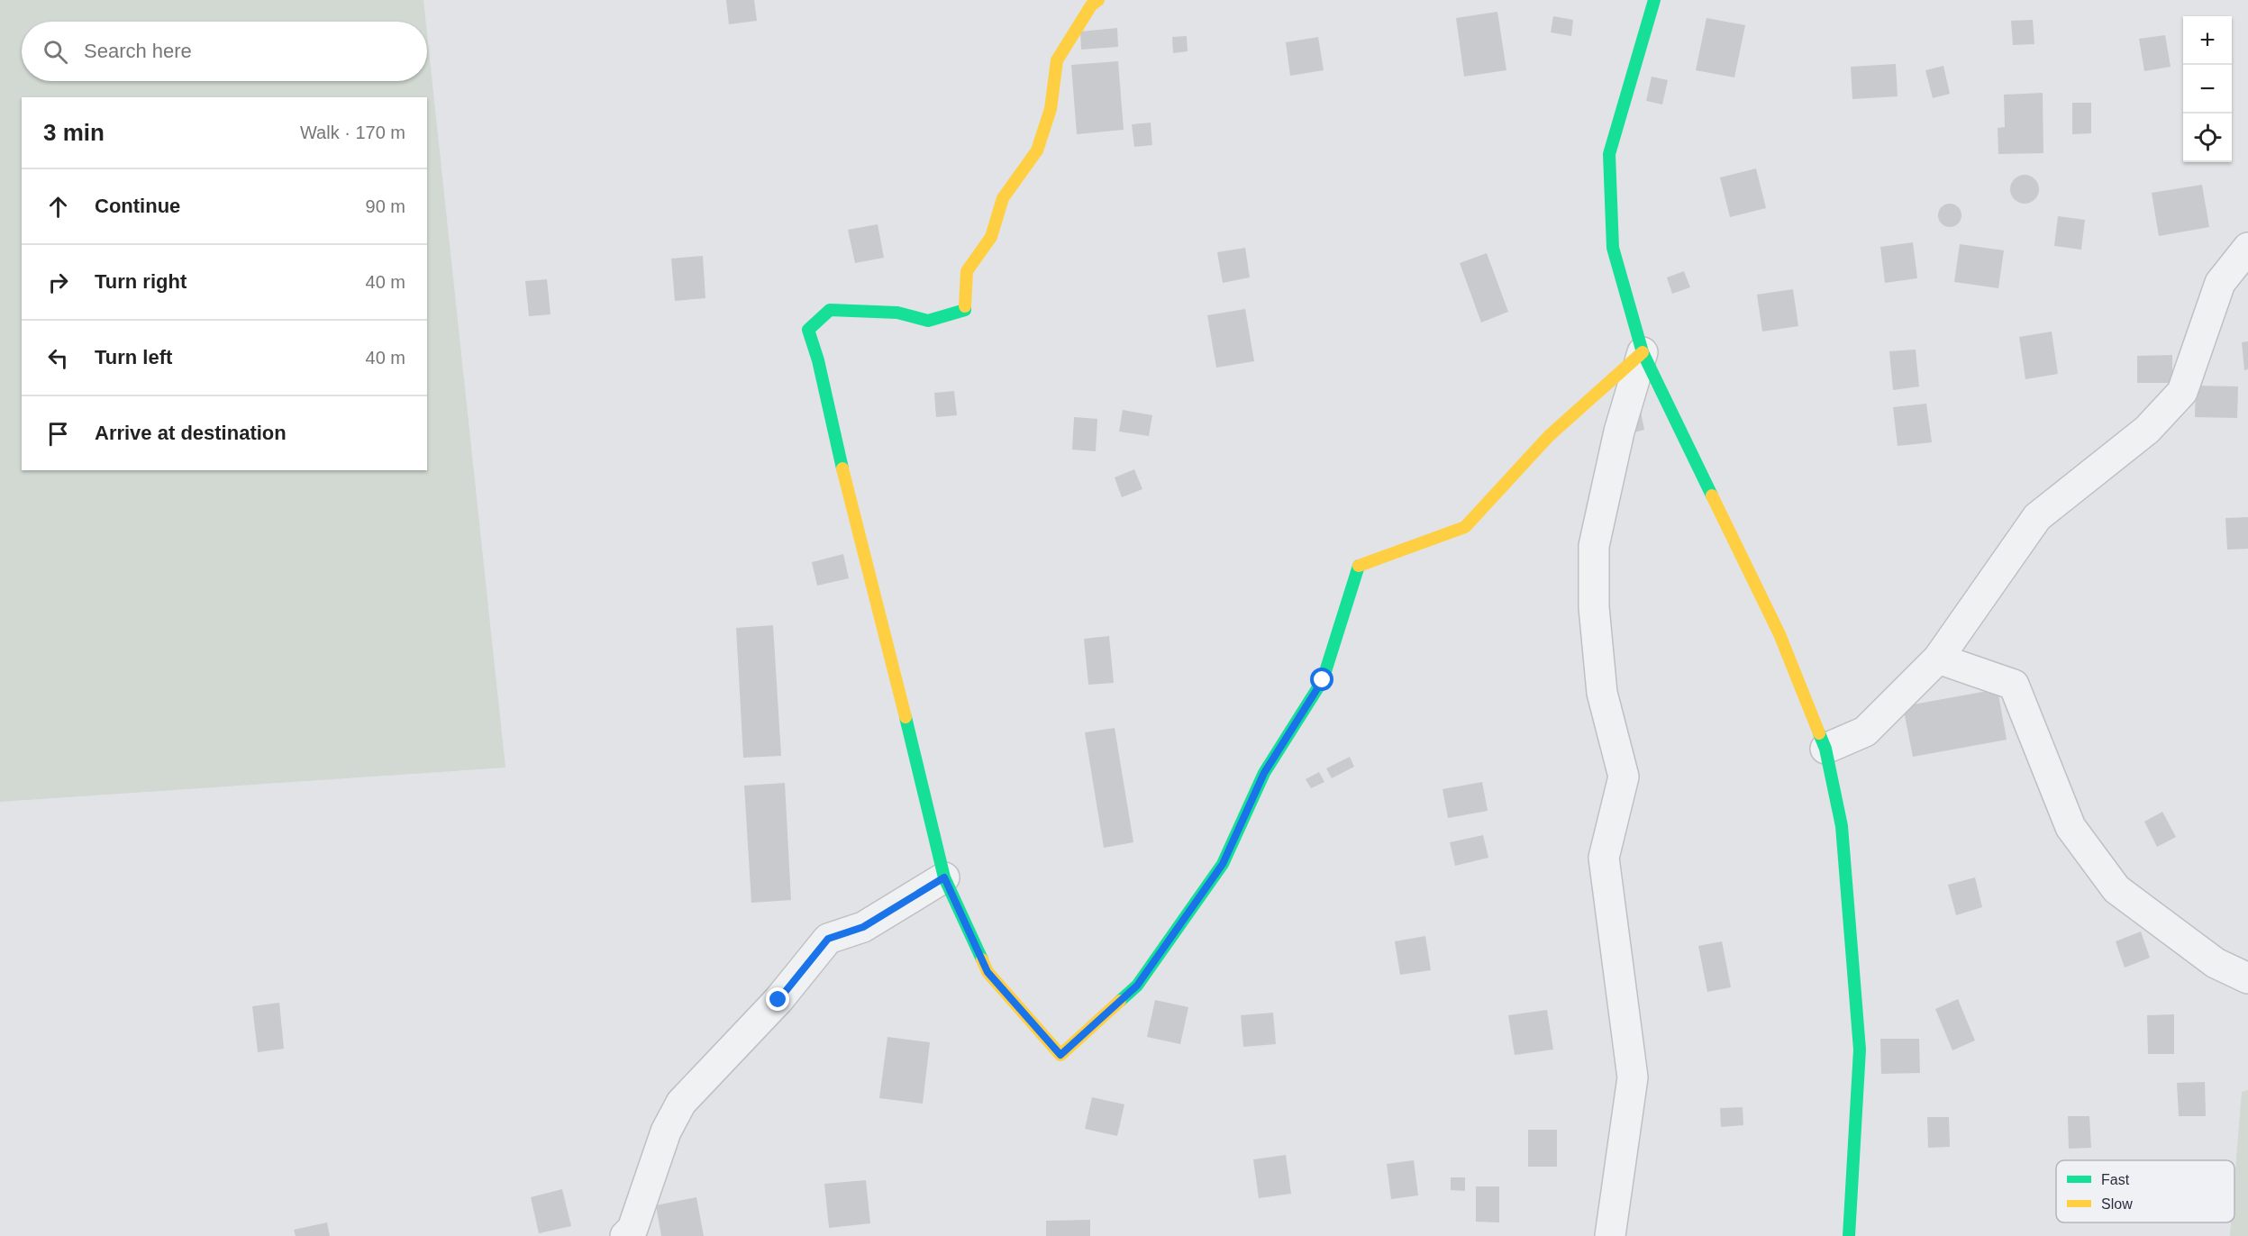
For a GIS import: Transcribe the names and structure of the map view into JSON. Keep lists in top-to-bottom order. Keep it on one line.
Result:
{"legend":["Fast","Slow"],"page":{"map_buttons":["+","−"],"search":"Search here","heading":["3 min","Walk · 170 m"],"list":[["Continue","90 m"],["Turn right","40 m"],["Turn left","40 m"],"Arrive at destination"]}}
